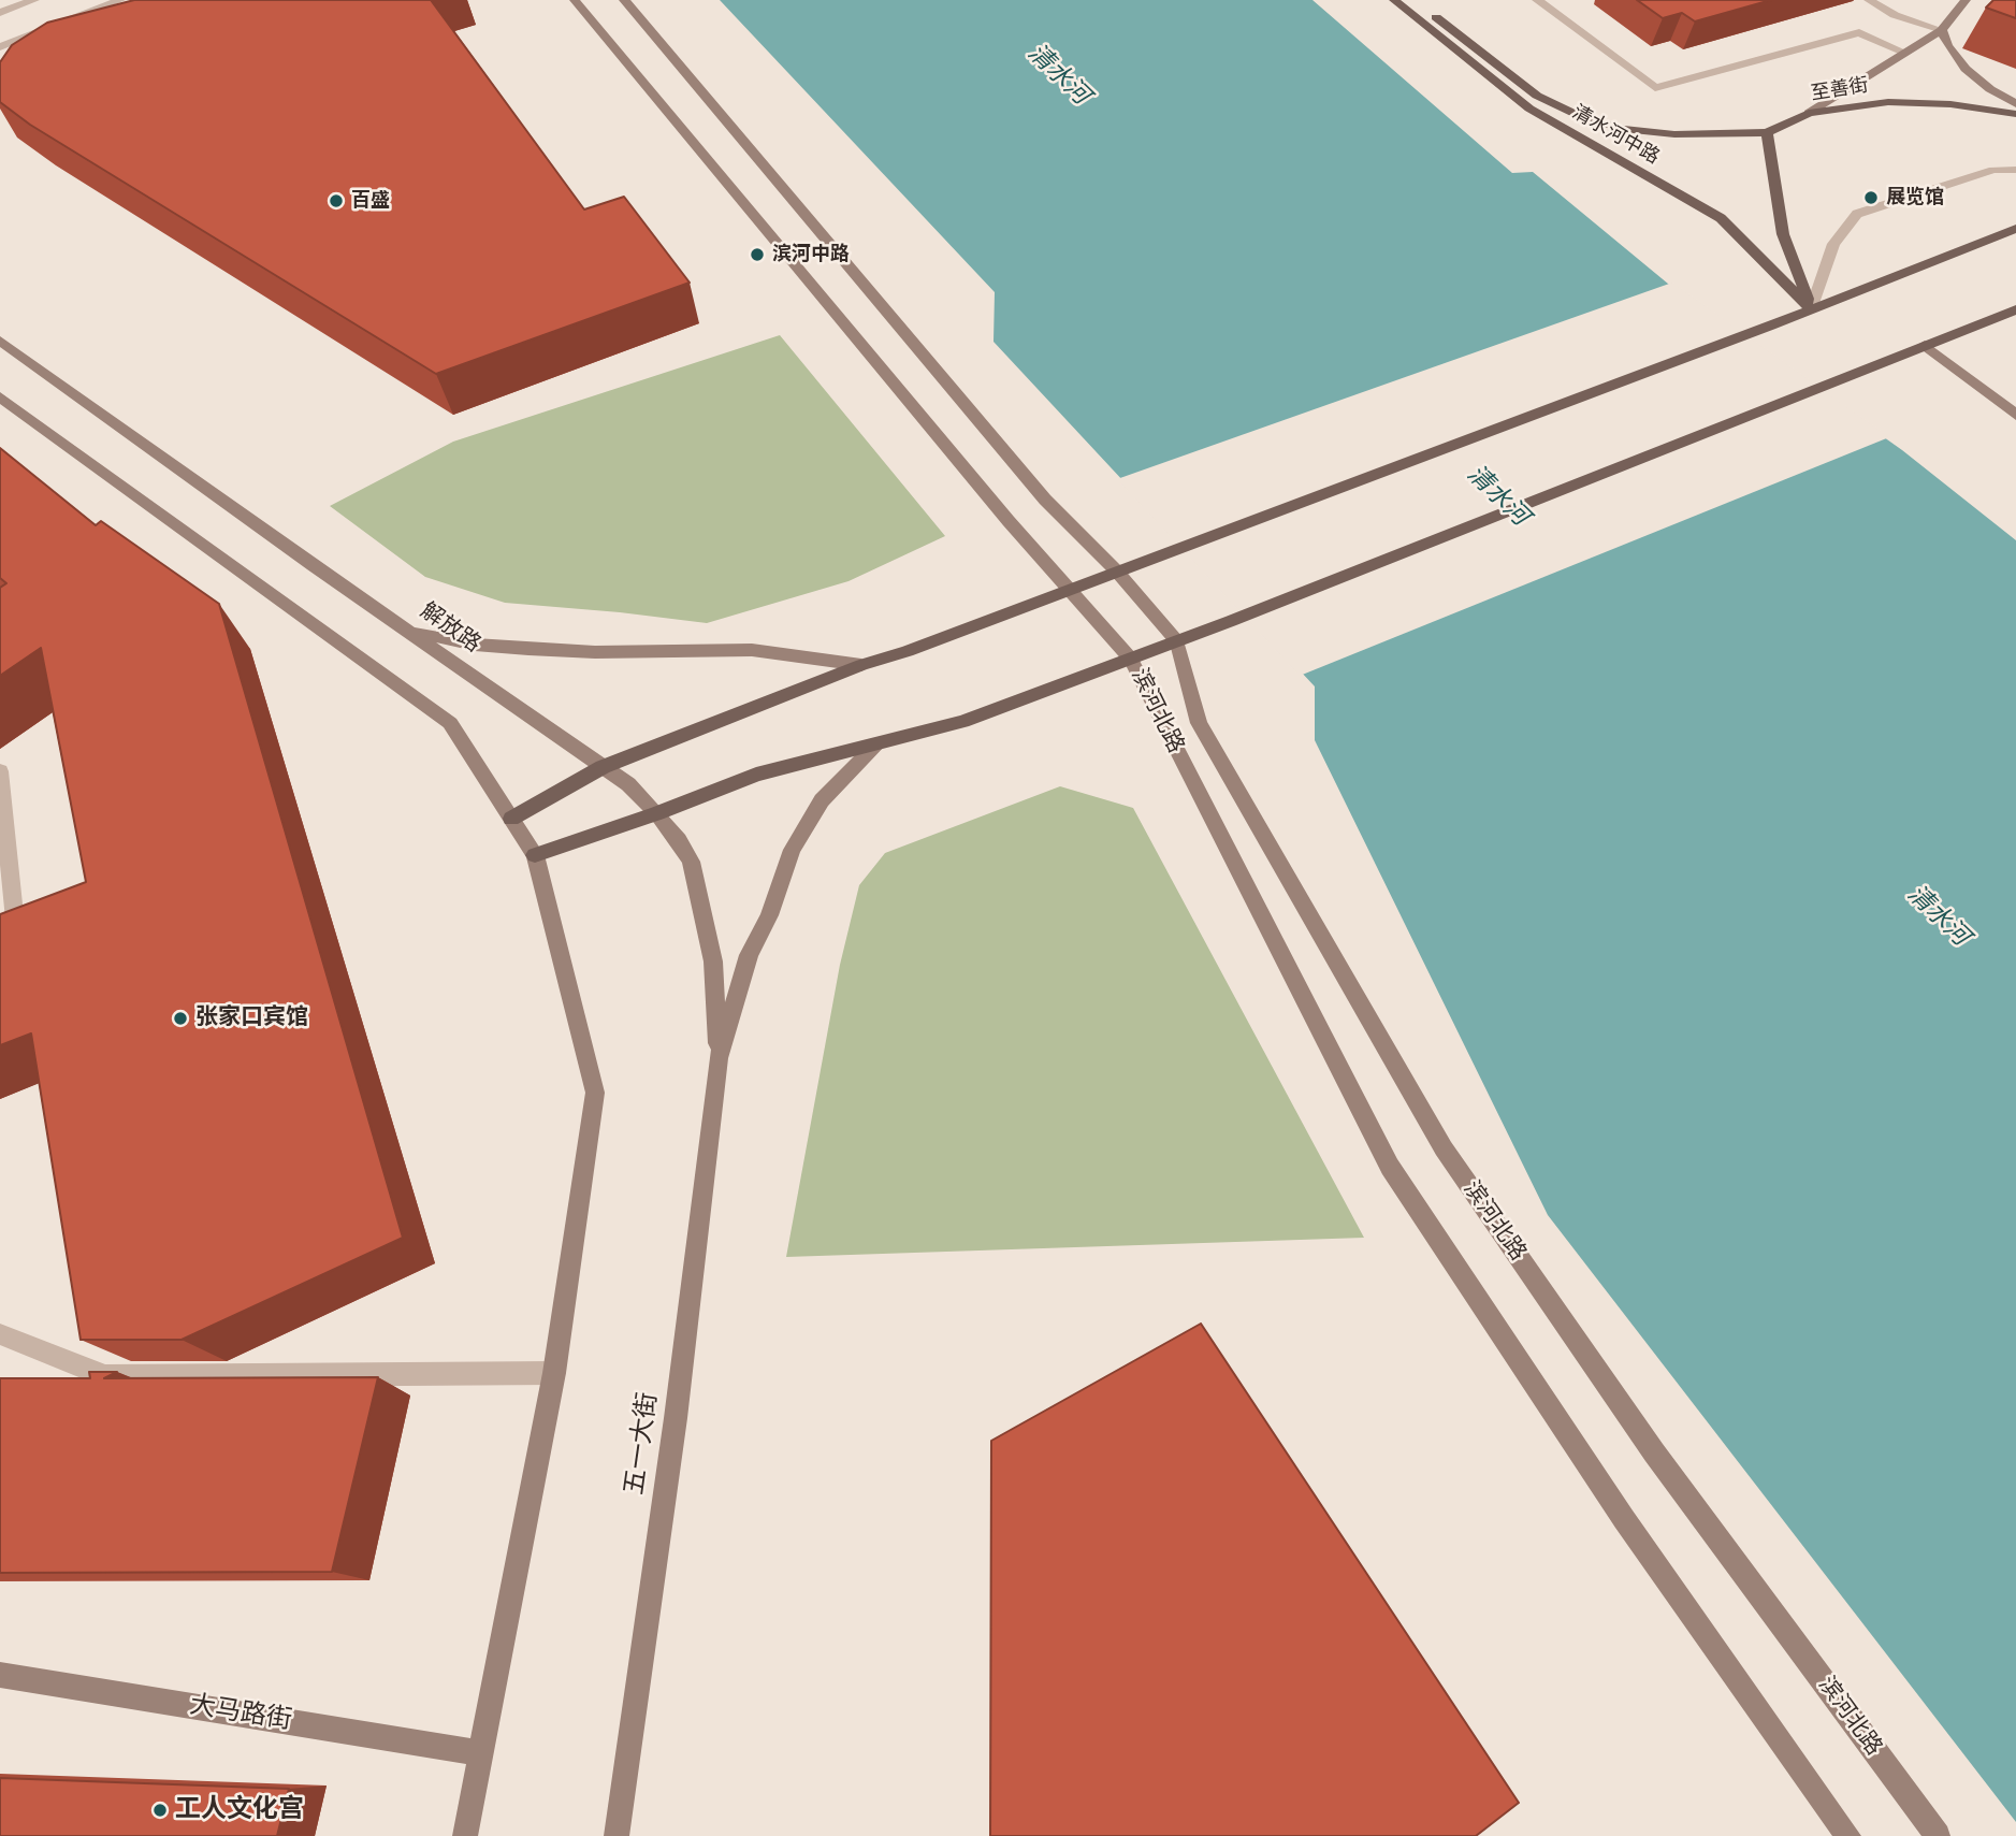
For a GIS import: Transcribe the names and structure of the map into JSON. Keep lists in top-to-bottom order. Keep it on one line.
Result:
{"streets":{"main road":["至善街","清水河中路","解放路","滨河北路","五一大街","大马路街"]},"crossings":[["至善街","清水河中路"],["解放路","五一大街"]],"water":["清水河"],"places":["展览馆","百盛","滨河中路","张家口宾馆","工人文化宫"]}
